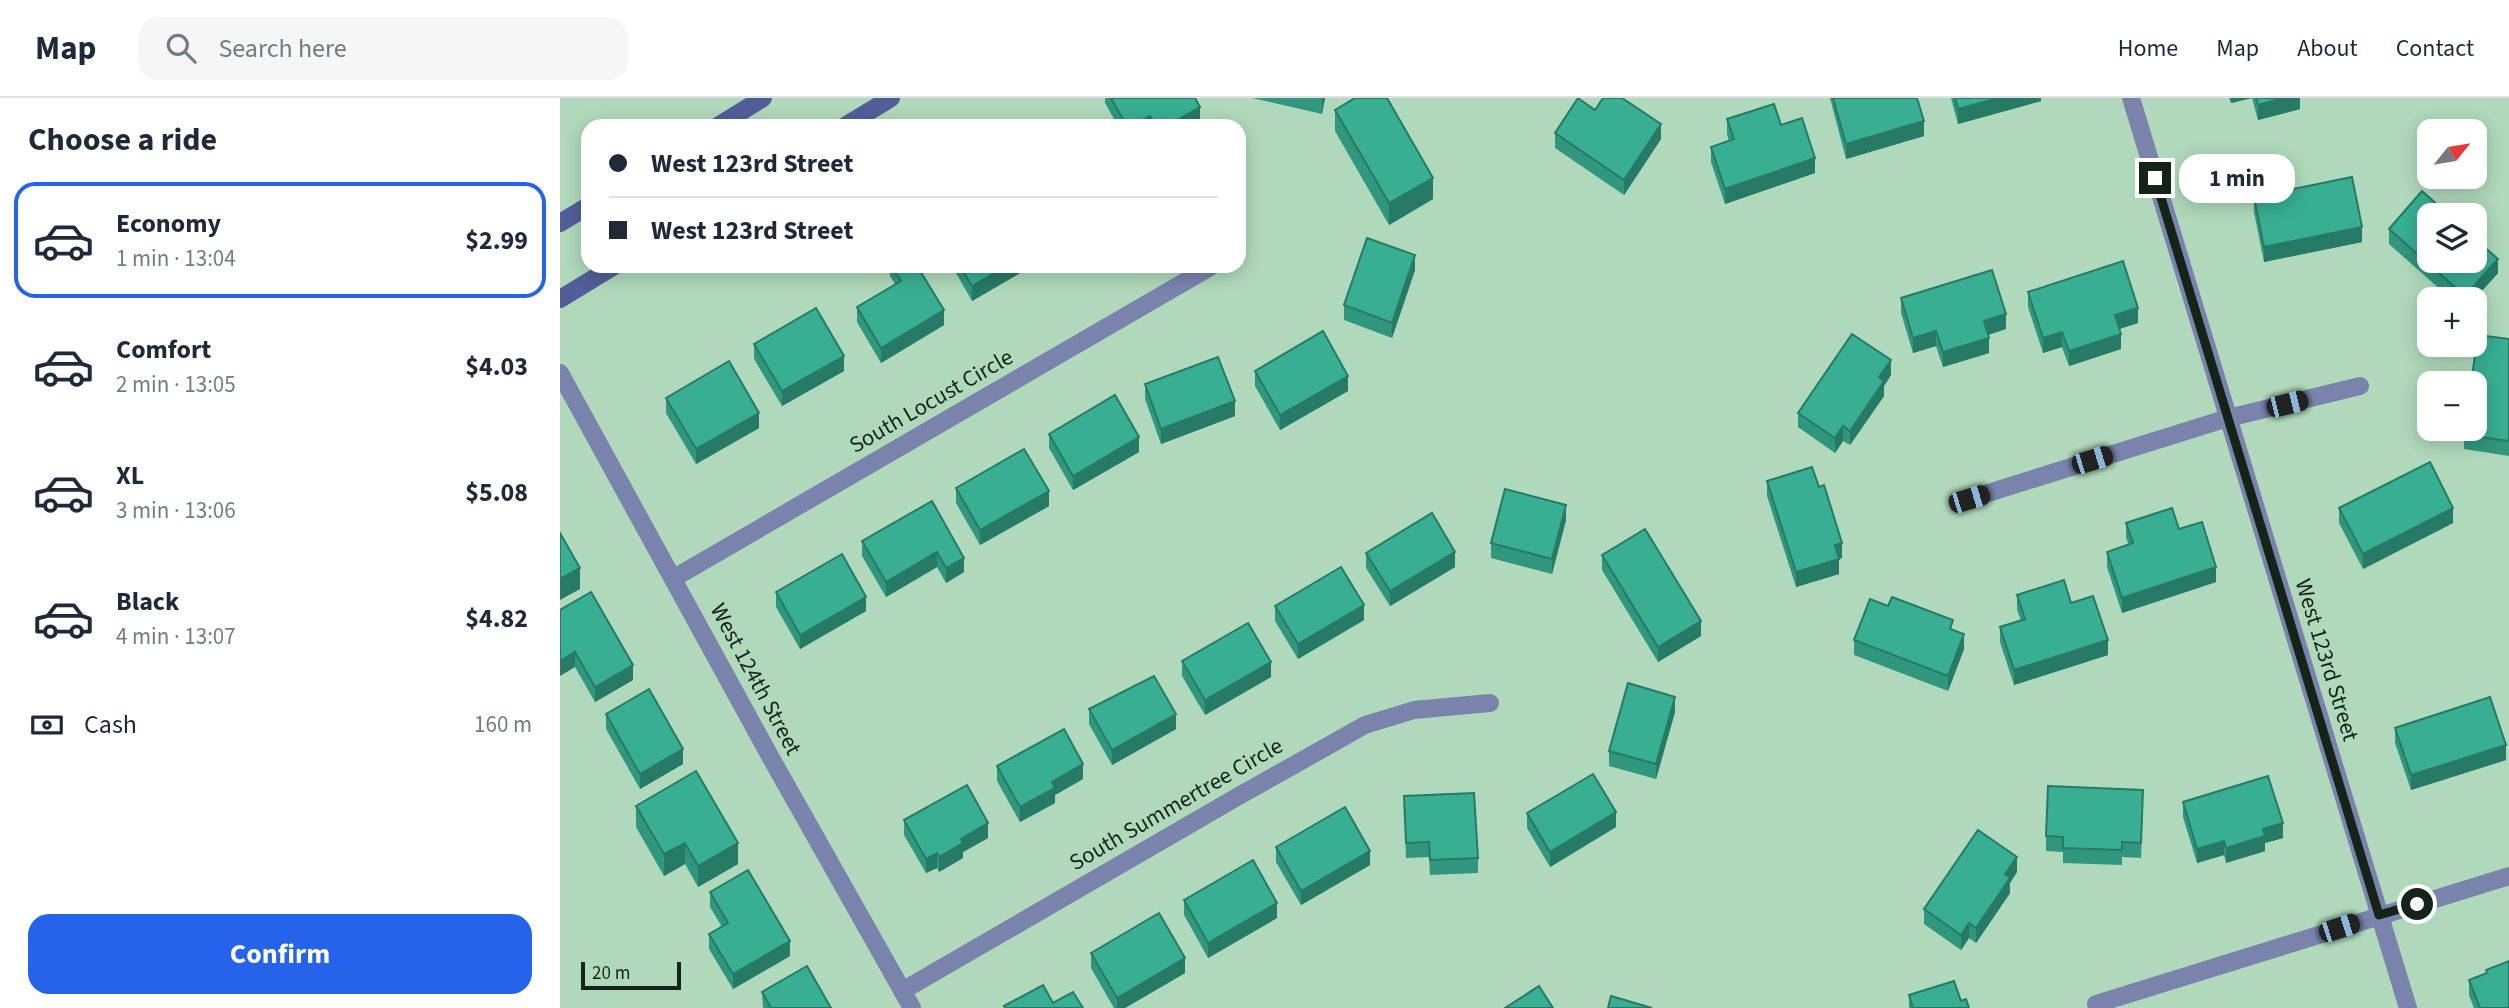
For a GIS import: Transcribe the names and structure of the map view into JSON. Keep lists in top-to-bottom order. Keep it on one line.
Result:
{"streets":{"street":["South Locust Circle","West 123rd Street","West 124th Street","South Summertree Circle"]},"crossings":[["South Locust Circle","West 124th Street"],["West 124th Street","South Summertree Circle"]],"scale_bar":"20 m","north":"top right","page":{"header":"Map","search":"Search here","nav":["Home","Map","About","Contact"],"heading":"Choose a ride","map_buttons":["+","−"],"banner":["West 123rd Street","West 123rd Street"],"bubble":"1 min","list":[{"name":"Economy","note":"1 min · 13:04","value":"$2.99"},{"name":"Comfort","note":"2 min · 13:05","value":"$4.03"},{"name":"XL","note":"3 min · 13:06","value":"$5.08"},{"name":"Black","note":"4 min · 13:07","value":"$4.82"}],"pay":["Cash","160 m"],"buttons":"Confirm","scale":"20 m"}}
